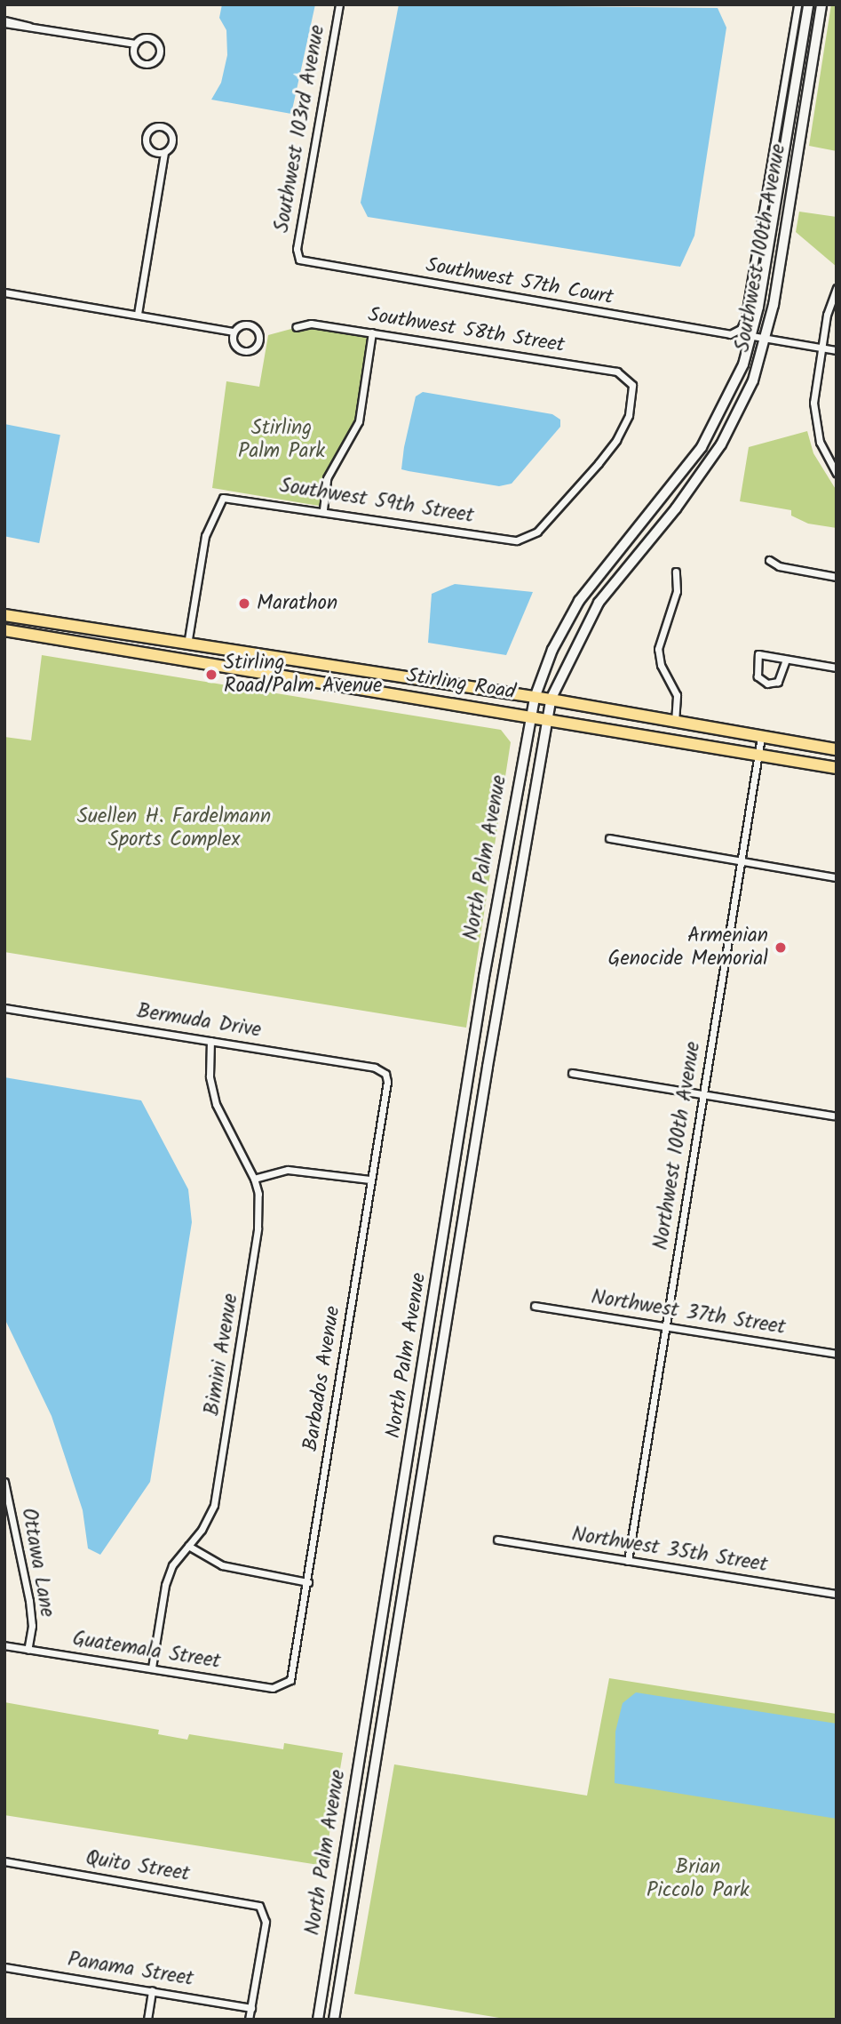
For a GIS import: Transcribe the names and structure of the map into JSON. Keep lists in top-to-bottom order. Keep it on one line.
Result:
{"streets":{"main road":["Southwest 100th Avenue","Stirling Road","North Palm Avenue"],"street":["Southwest 103rd Avenue","Southwest 57th Court","Southwest 58th Street","Southwest 59th Street","Bermuda Drive","Northwest 100th Avenue","Northwest 37th Street","Bimini Avenue","Barbados Avenue","Northwest 35th Street","Ottawa Lane","Guatemala Street","Quito Street","Panama Street"]},"crossings":[["Southwest 103rd Avenue","Southwest 57th Court"],["Southwest 100th Avenue","Southwest 57th Court"],["Southwest 100th Avenue","Stirling Road"],["Southwest 100th Avenue","North Palm Avenue"],["Southwest 58th Street","Southwest 59th Street"],["Southwest 59th Street","Stirling Road"],["Stirling Road","North Palm Avenue"],["Stirling Road","Northwest 100th Avenue"],["Bermuda Drive","Bimini Avenue"],["Bermuda Drive","Barbados Avenue"],["Northwest 100th Avenue","Northwest 37th Street"],["Northwest 100th Avenue","Northwest 35th Street"],["Bimini Avenue","Guatemala Street"],["Barbados Avenue","Guatemala Street"],["Ottawa Lane","Guatemala Street"],["Quito Street","Panama Street"]],"parks":["Stirling Palm Park","Suellen H. Fardelmann Sports Complex","Brian Piccolo Park"],"places":["Marathon","Stirling Road/Palm Avenue","Armenian Genocide Memorial"]}
